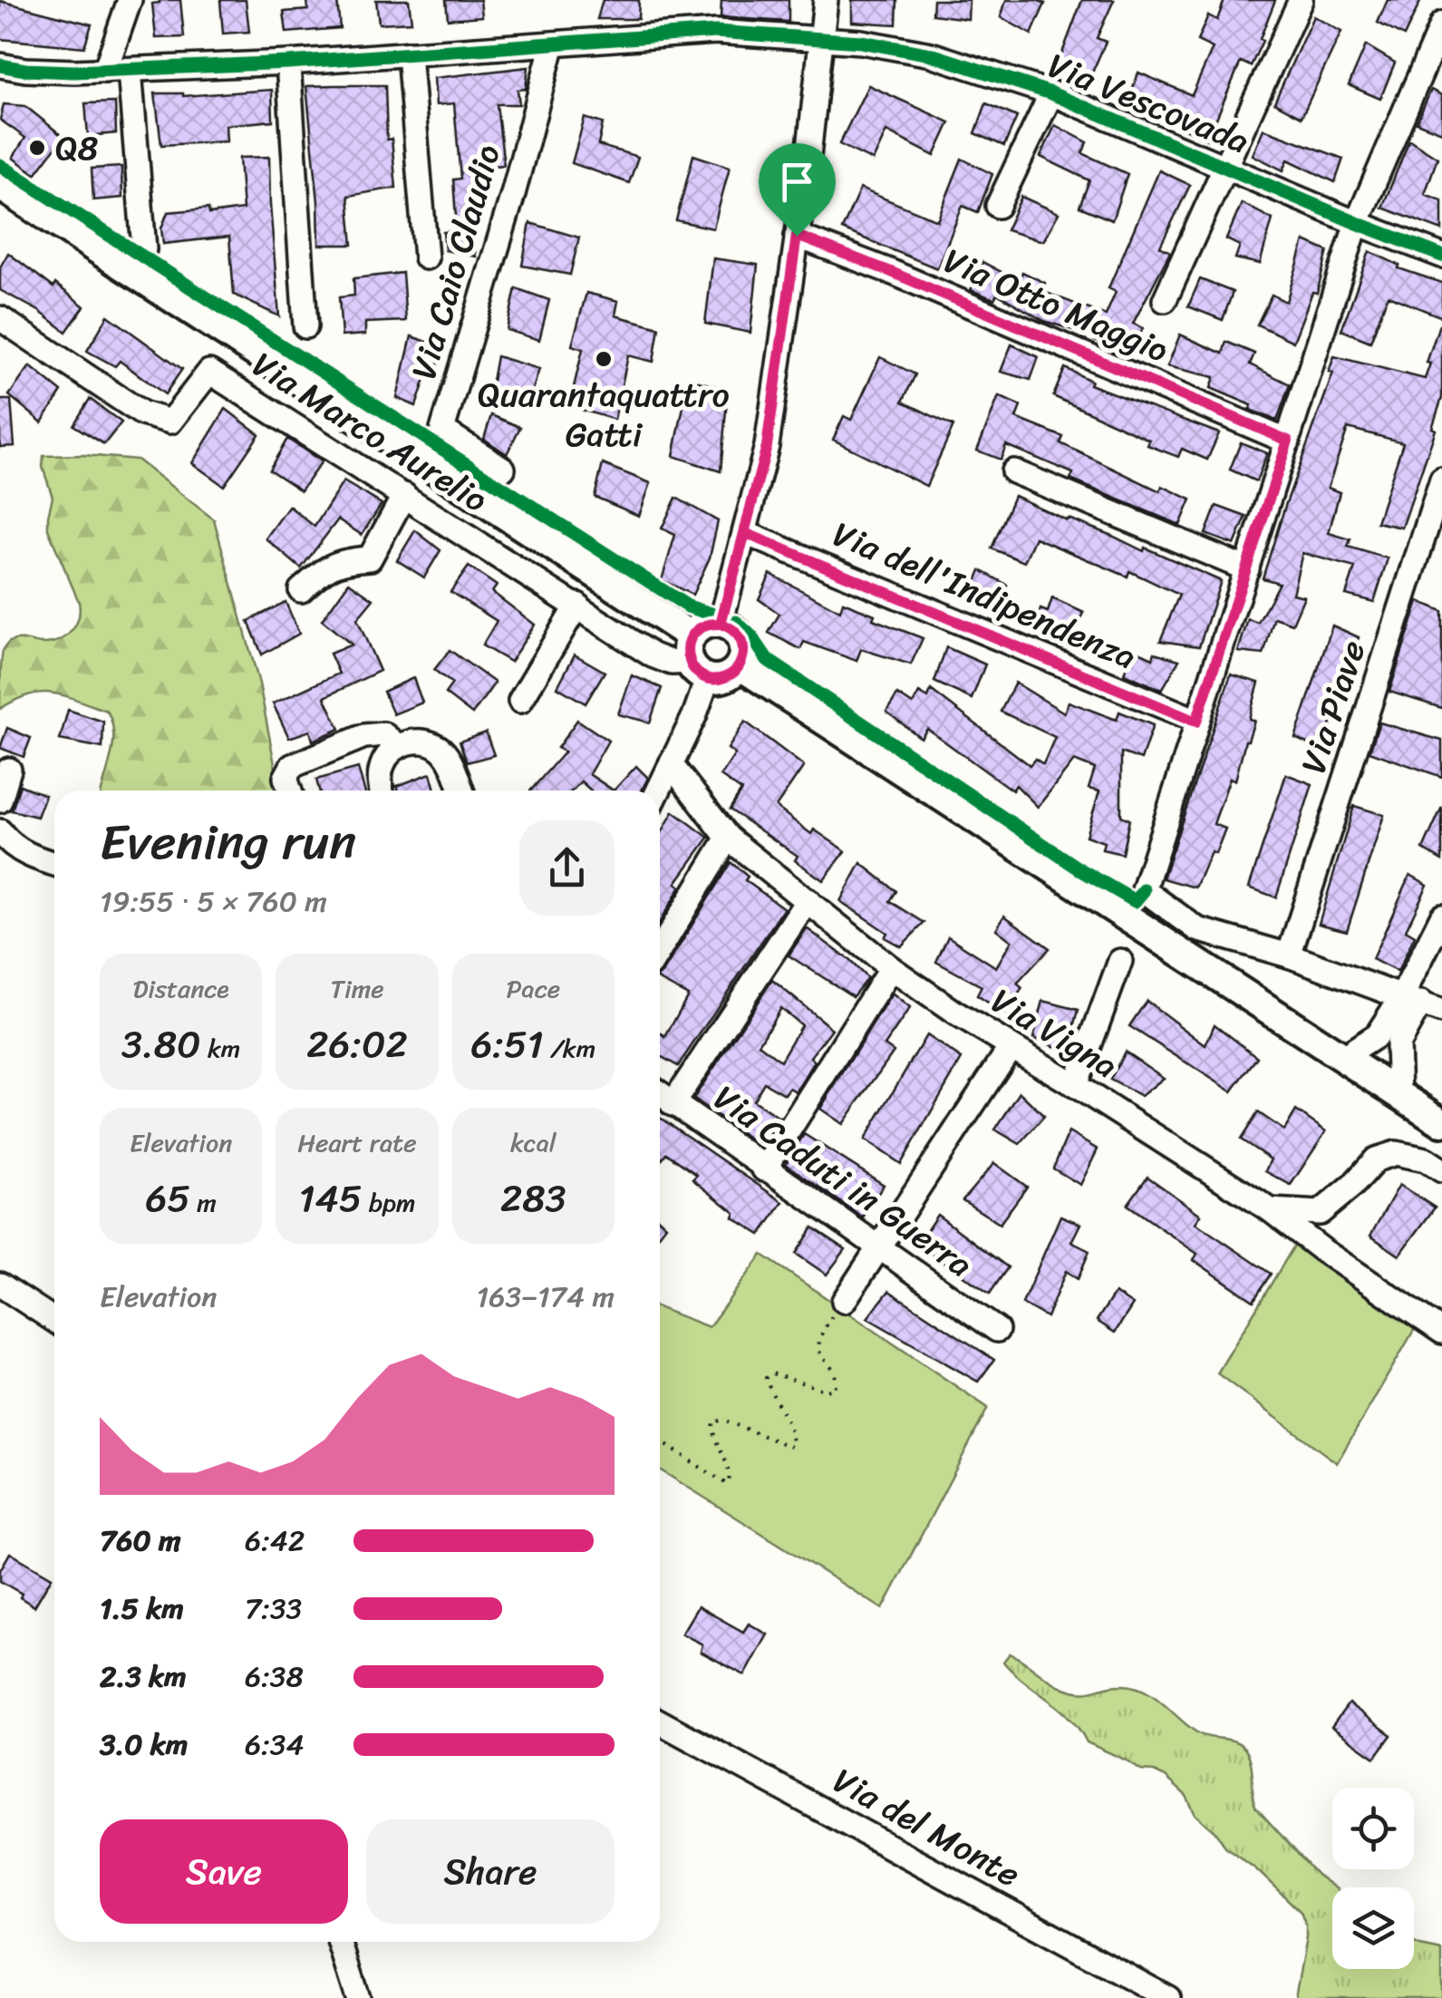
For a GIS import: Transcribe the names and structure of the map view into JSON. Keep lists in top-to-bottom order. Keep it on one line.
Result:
{"streets":{"street":["Via Vescovada","Via Caio Claudio","Via Otto Maggio","Via Marco Aurelio","Via dell'Indipendenza","Via Piave","Via Vigna","Via Caduti in Guerra","Via del Monte"]},"crossings":[["Via Vescovada","Via Caio Claudio"]],"places":["Q8","Quarantaquattro Gatti"],"page":{"heading":["Evening run","19:55 · 5 × 760 m"],"stats":[["Distance","3.80 km"],["Time","26:02"],["Pace","6:51 /km"],["Elevation","65 m"],["Heart rate","145 bpm"],["kcal","283"]],"chart":["Elevation","163–174 m"],"list":[{"name":"760 m","note":"6:42"},{"name":"1.5 km","note":"7:33"},{"name":"2.3 km","note":"6:38"},{"name":"3.0 km","note":"6:34"}],"buttons":["Save","Share"]}}
